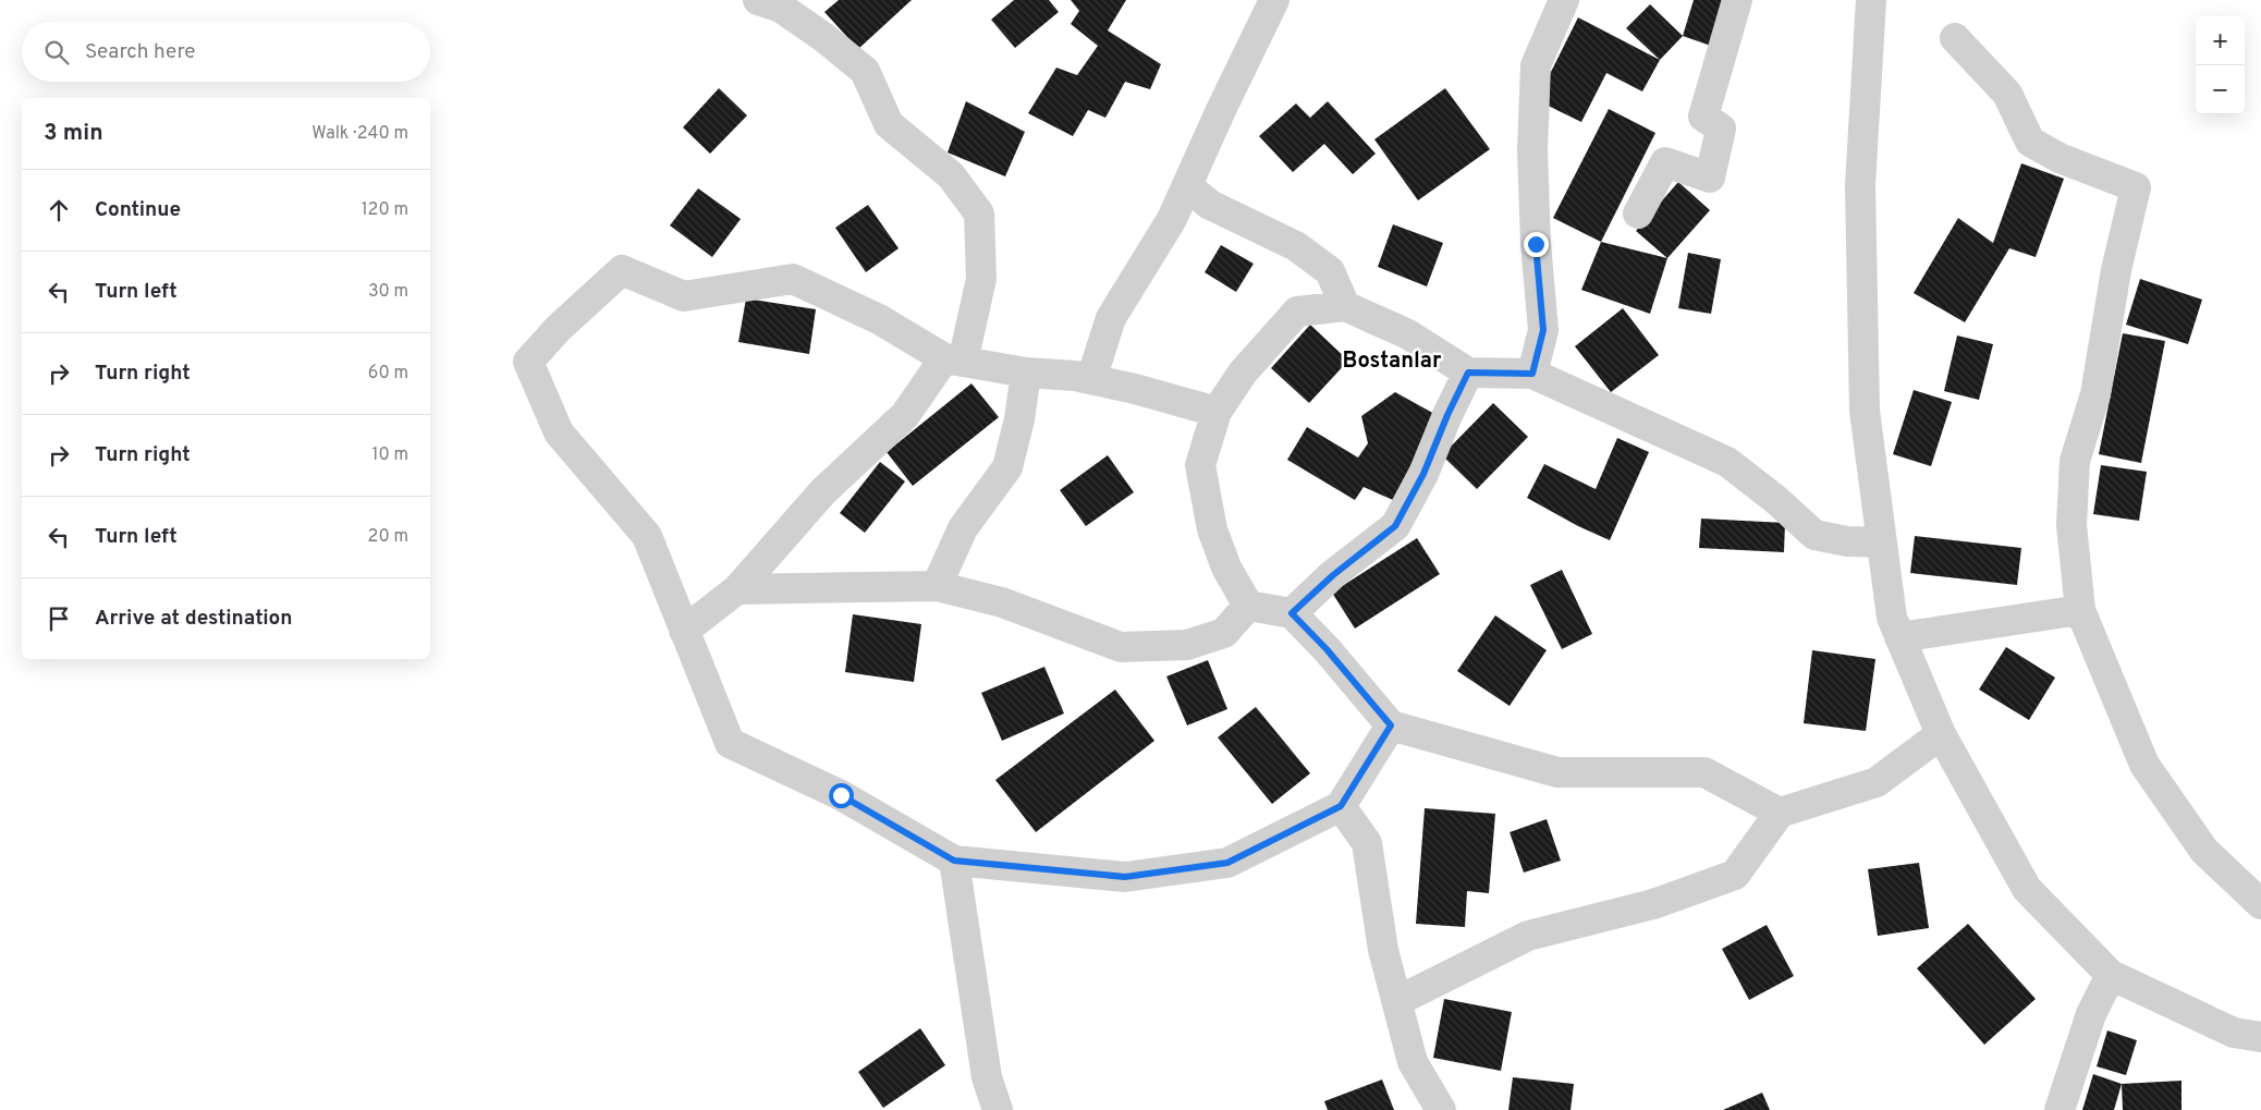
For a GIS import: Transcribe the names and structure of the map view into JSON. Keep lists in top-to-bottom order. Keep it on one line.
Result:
{"districts":["Bostanlar"],"page":{"map_buttons":["+","−"],"search":"Search here","heading":["3 min","Walk · 240 m"],"list":[["Continue","120 m"],["Turn left","30 m"],["Turn right","60 m"],["Turn right","10 m"],["Turn left","20 m"],"Arrive at destination"]}}
